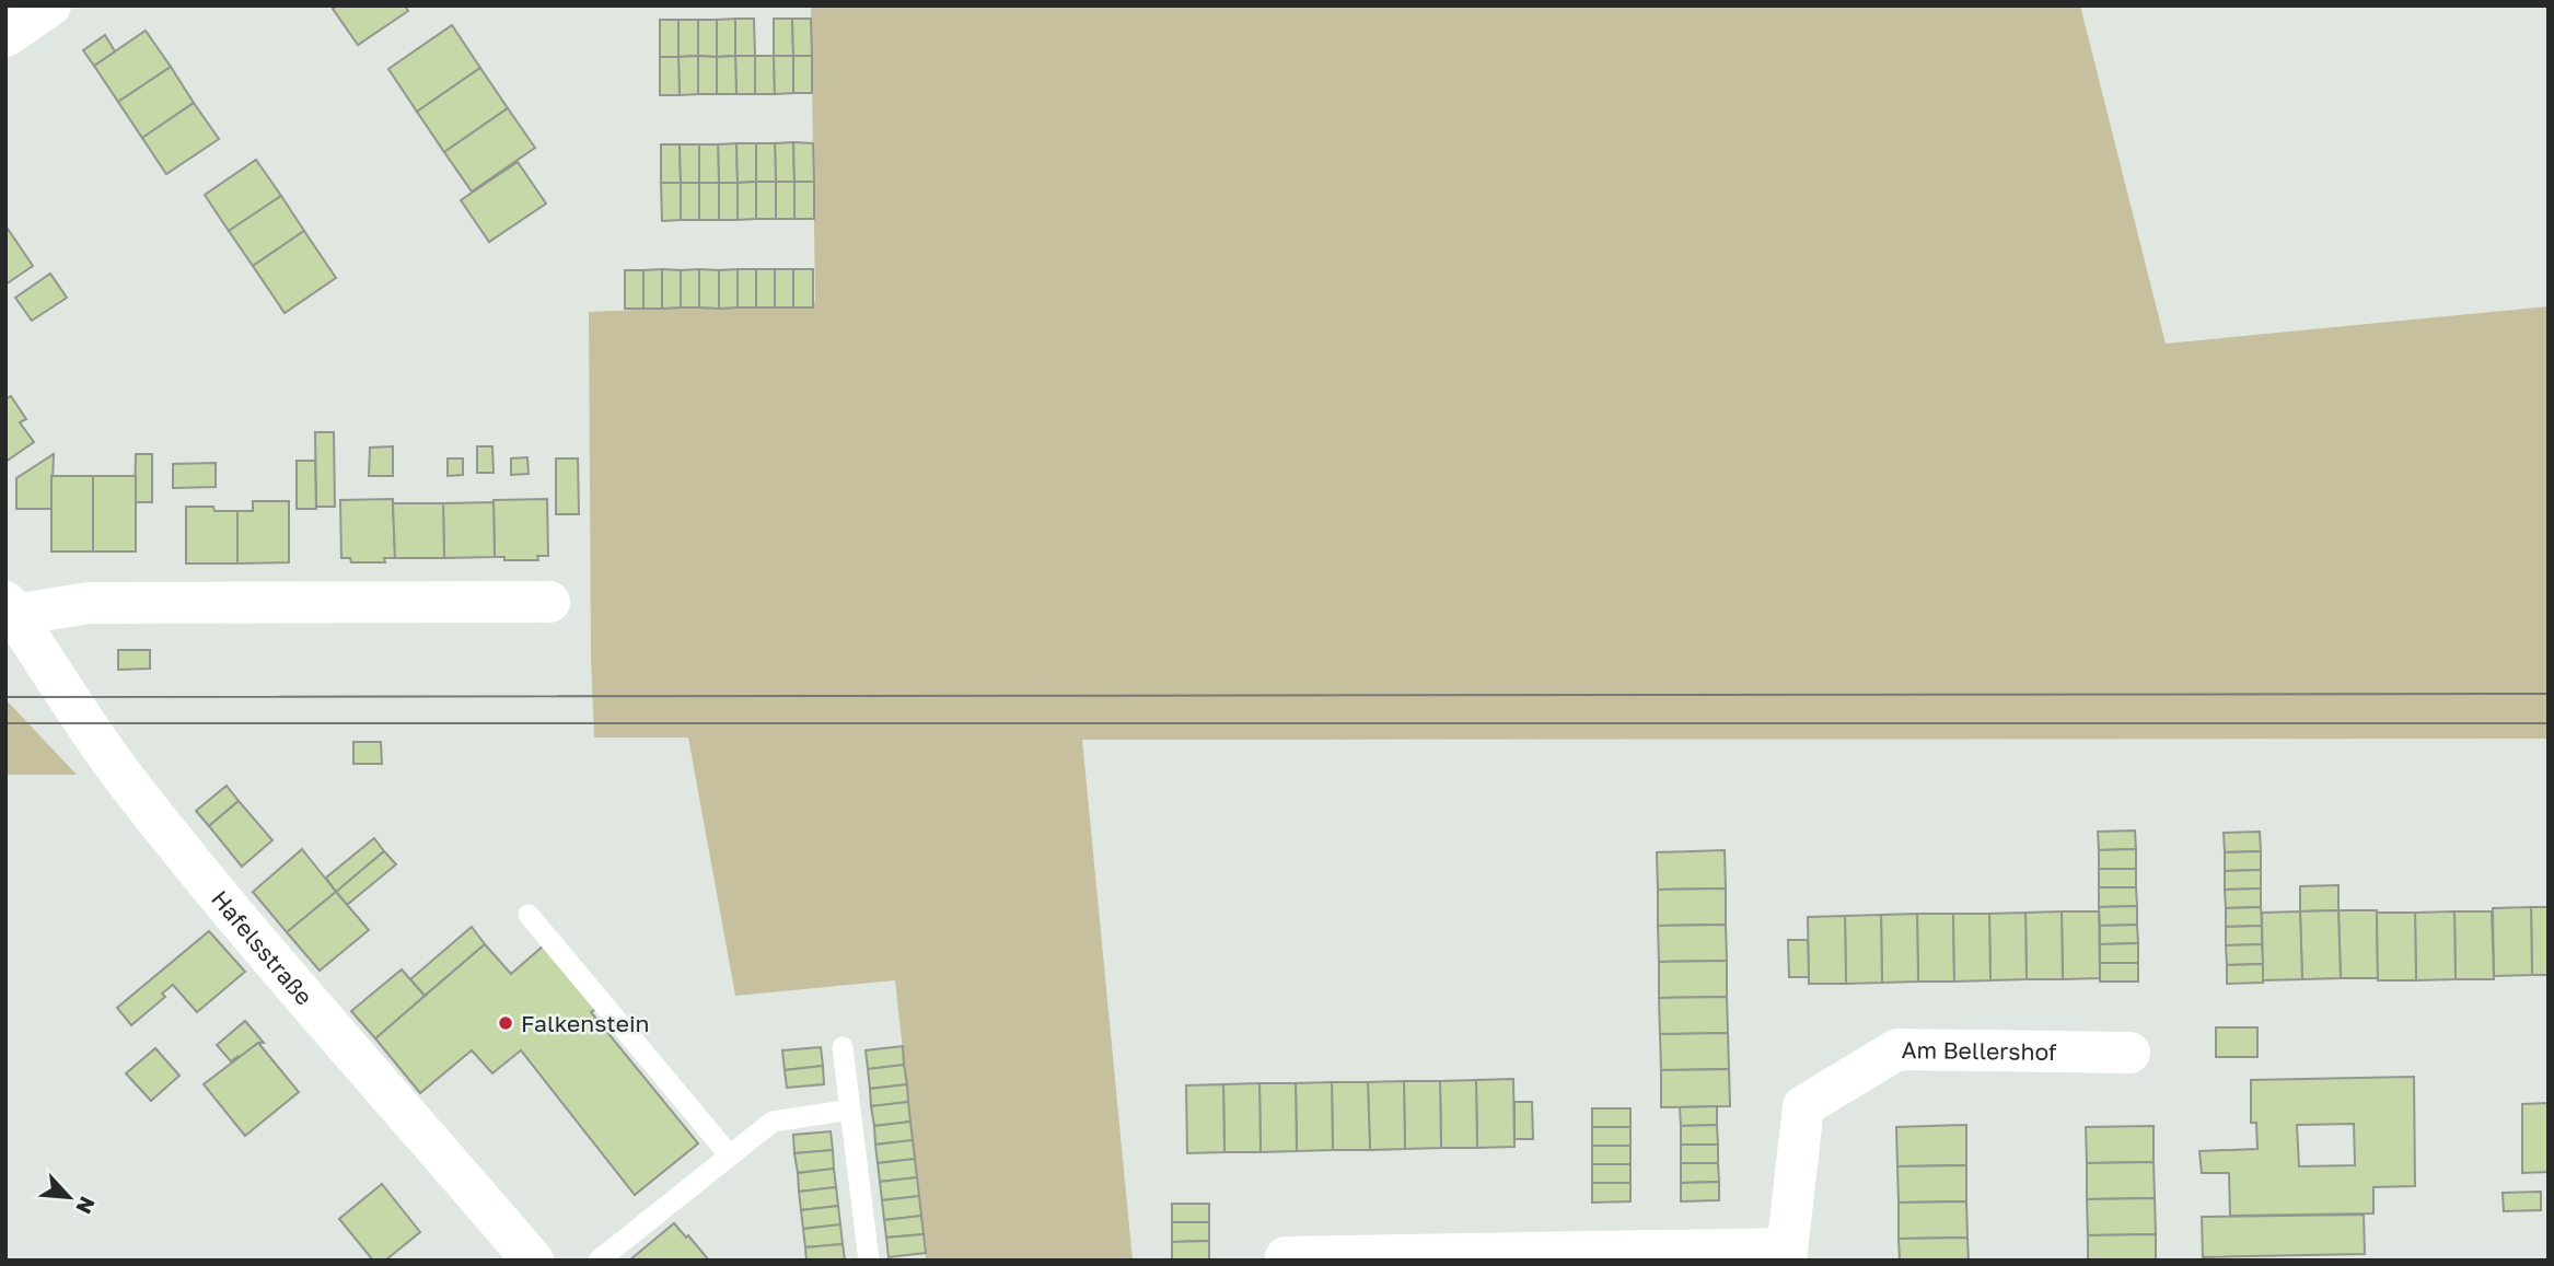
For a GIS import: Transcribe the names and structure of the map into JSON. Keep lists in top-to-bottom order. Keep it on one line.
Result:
{"streets":{"street":["Hafelsstraße","Am Bellershof"]},"places":["Falkenstein"],"north":"bottom right"}
